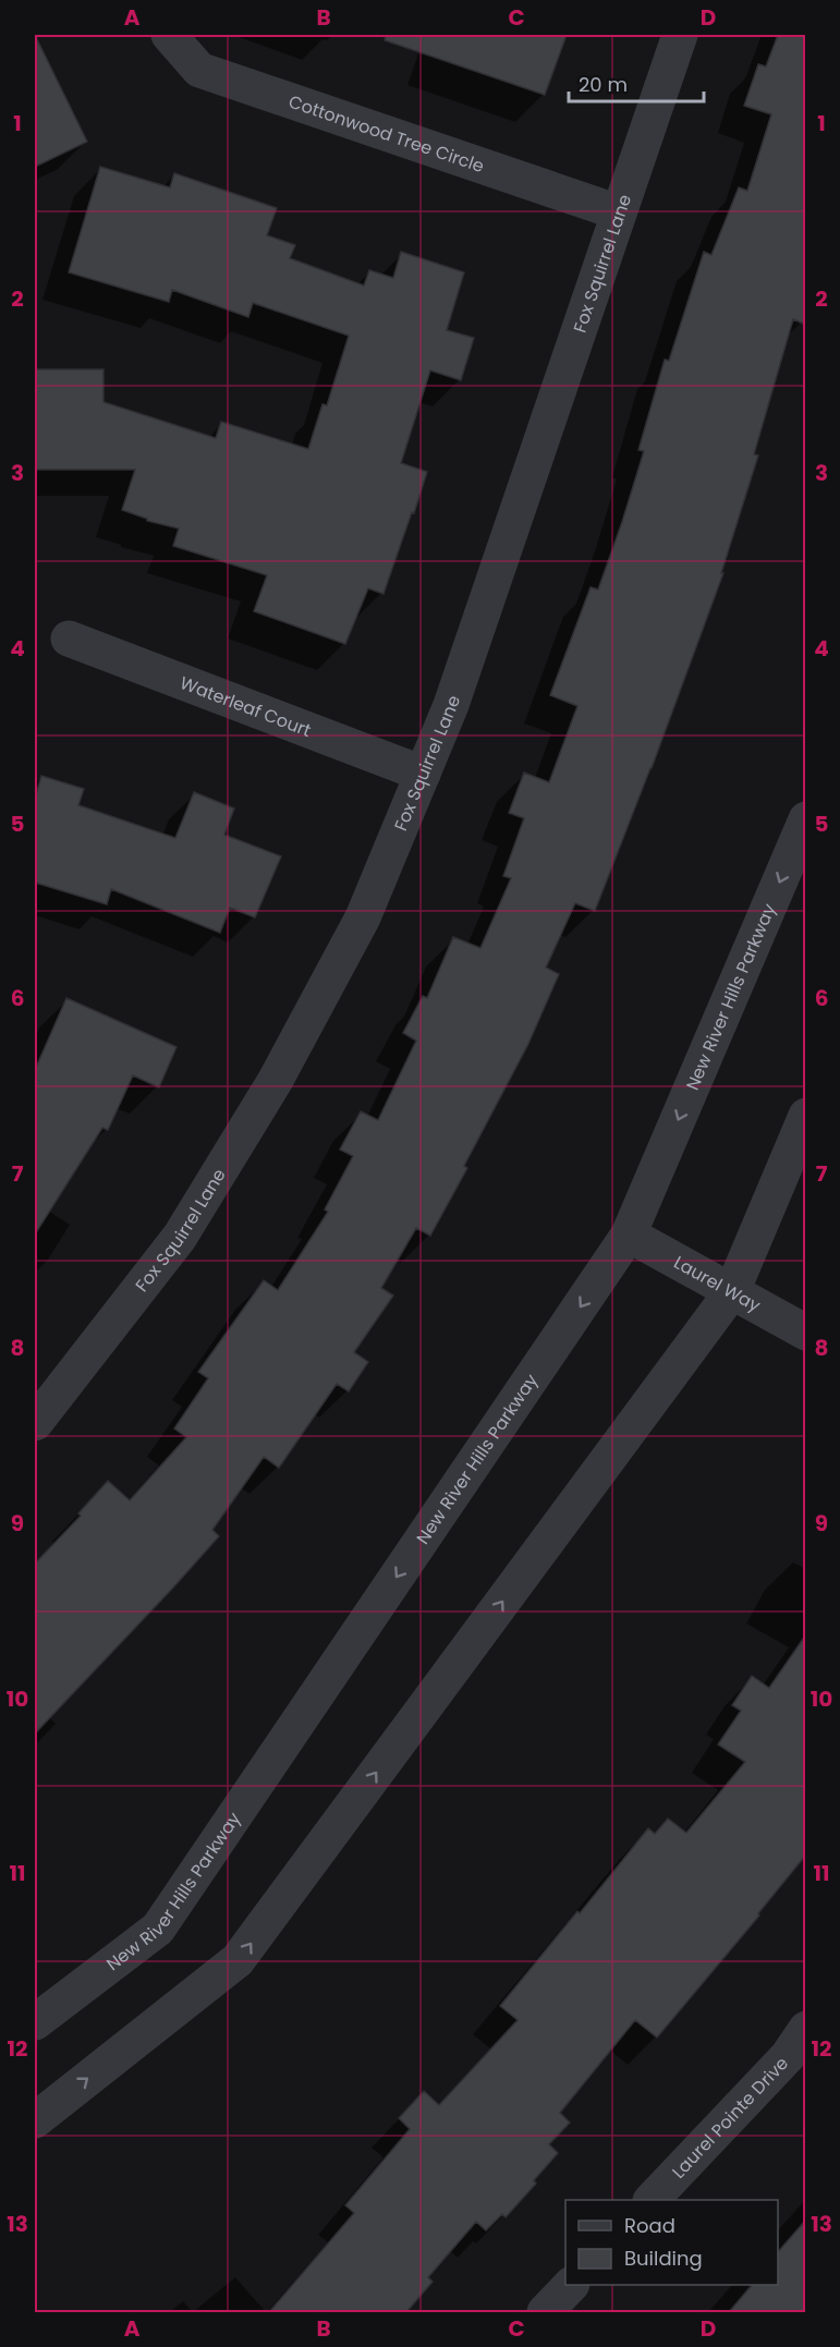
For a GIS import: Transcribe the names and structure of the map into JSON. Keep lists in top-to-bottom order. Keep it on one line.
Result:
{"streets":{"street":["Cottonwood Tree Circle","Fox Squirrel Lane","Waterleaf Court","New River Hills Parkway","Laurel Way","Laurel Pointe Drive"]},"crossings":[["Cottonwood Tree Circle","Fox Squirrel Lane"],["Fox Squirrel Lane","Waterleaf Court"],["New River Hills Parkway","Laurel Way"]],"legend":["Road","Building"],"scale_bar":"20 m","grid":{"columns":["A","B","C","D"],"rows":["1","2","3","4","5","6","7","8","9","10","11","12","13"]}}
